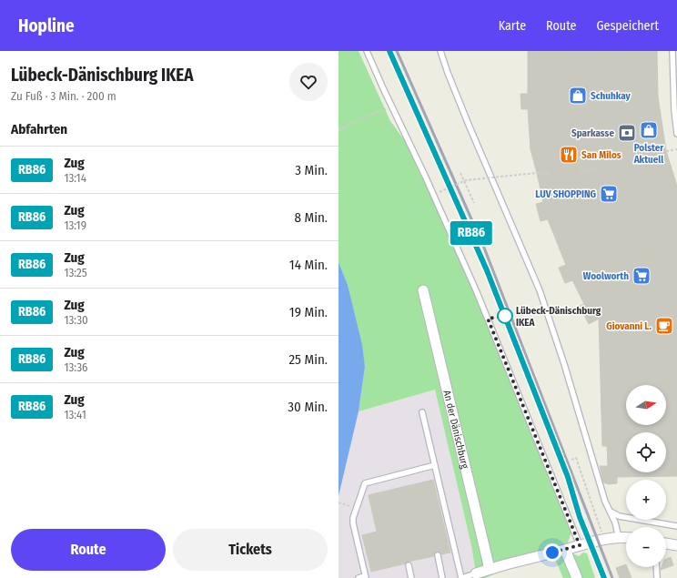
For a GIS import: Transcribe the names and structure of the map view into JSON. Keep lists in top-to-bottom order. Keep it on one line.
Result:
{"streets":{"street":["An der Dänischburg"]},"places":{"shop":["Schuhkay","Polster Aktuell"],"bank":["Sparkasse"],"restaurant":["San Milos"],"supermarket":["LUV SHOPPING","Woolworth"],"other":["Lübeck-Dänischburg IKEA"],"cafe":["Giovanni L."]},"north":"right","page":{"header":"Hopline","nav":["Karte","Route","Gespeichert"],"heading":[["Lübeck-Dänischburg IKEA","Zu Fuß · 3 Min. · 200 m"],"Abfahrten"],"on_map":"RB86","list":[{"mark":"RB86","name":"Zug","note":"13:14","value":"3 Min."},{"mark":"RB86","name":"Zug","note":"13:19","value":"8 Min."},{"mark":"RB86","name":"Zug","note":"13:25","value":"14 Min."},{"mark":"RB86","name":"Zug","note":"13:30","value":"19 Min."},{"mark":"RB86","name":"Zug","note":"13:36","value":"25 Min."},{"mark":"RB86","name":"Zug","note":"13:41","value":"30 Min."}],"map_buttons":["+","−"],"buttons":["Route","Tickets"]}}
